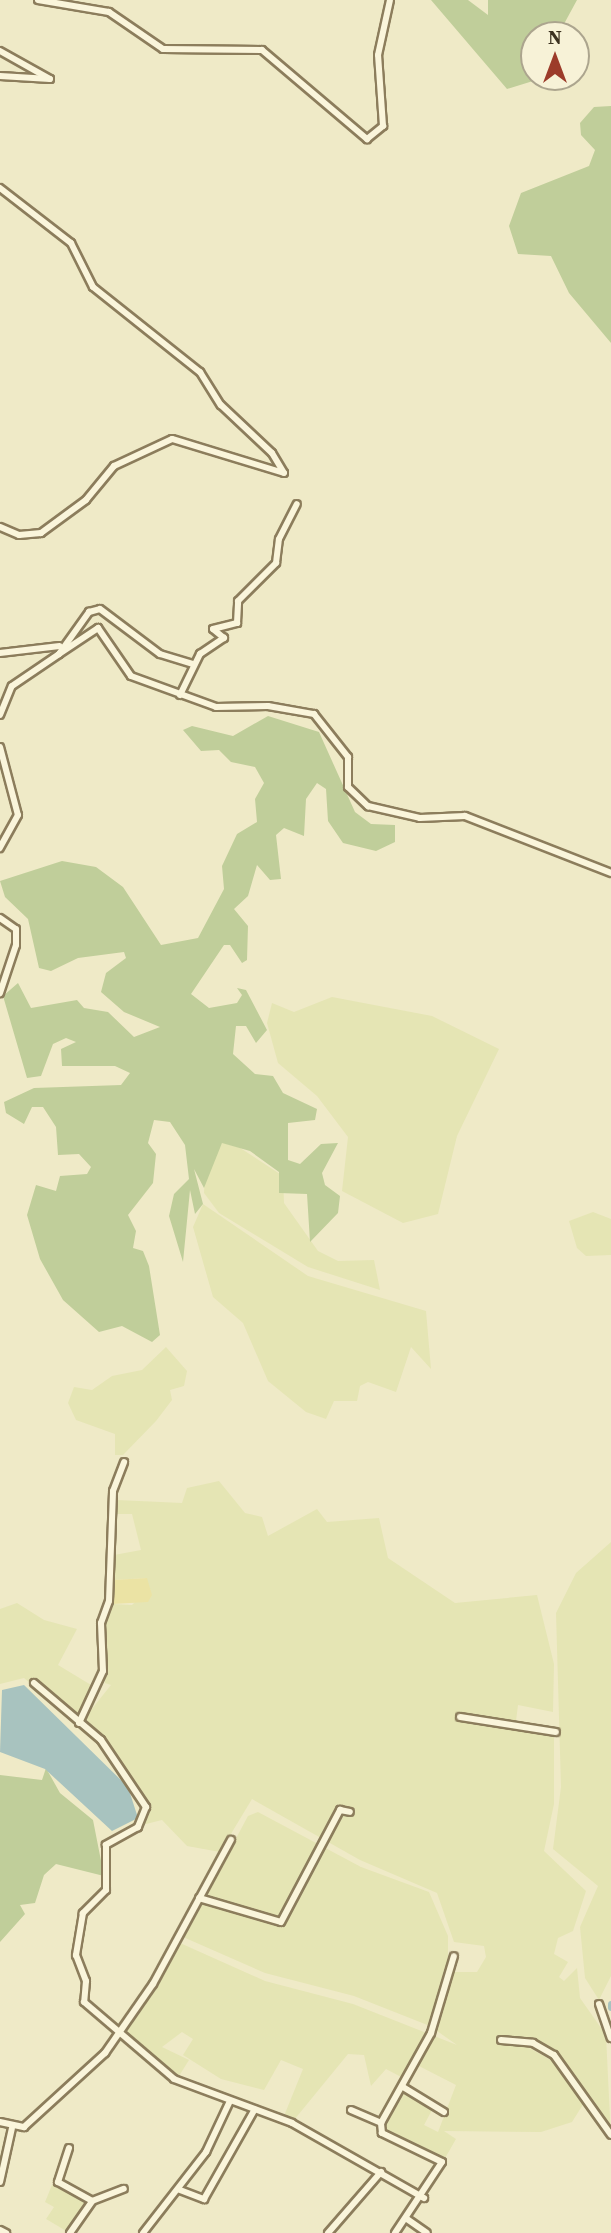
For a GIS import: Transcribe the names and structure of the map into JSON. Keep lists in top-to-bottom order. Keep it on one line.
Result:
{"north":"top"}
